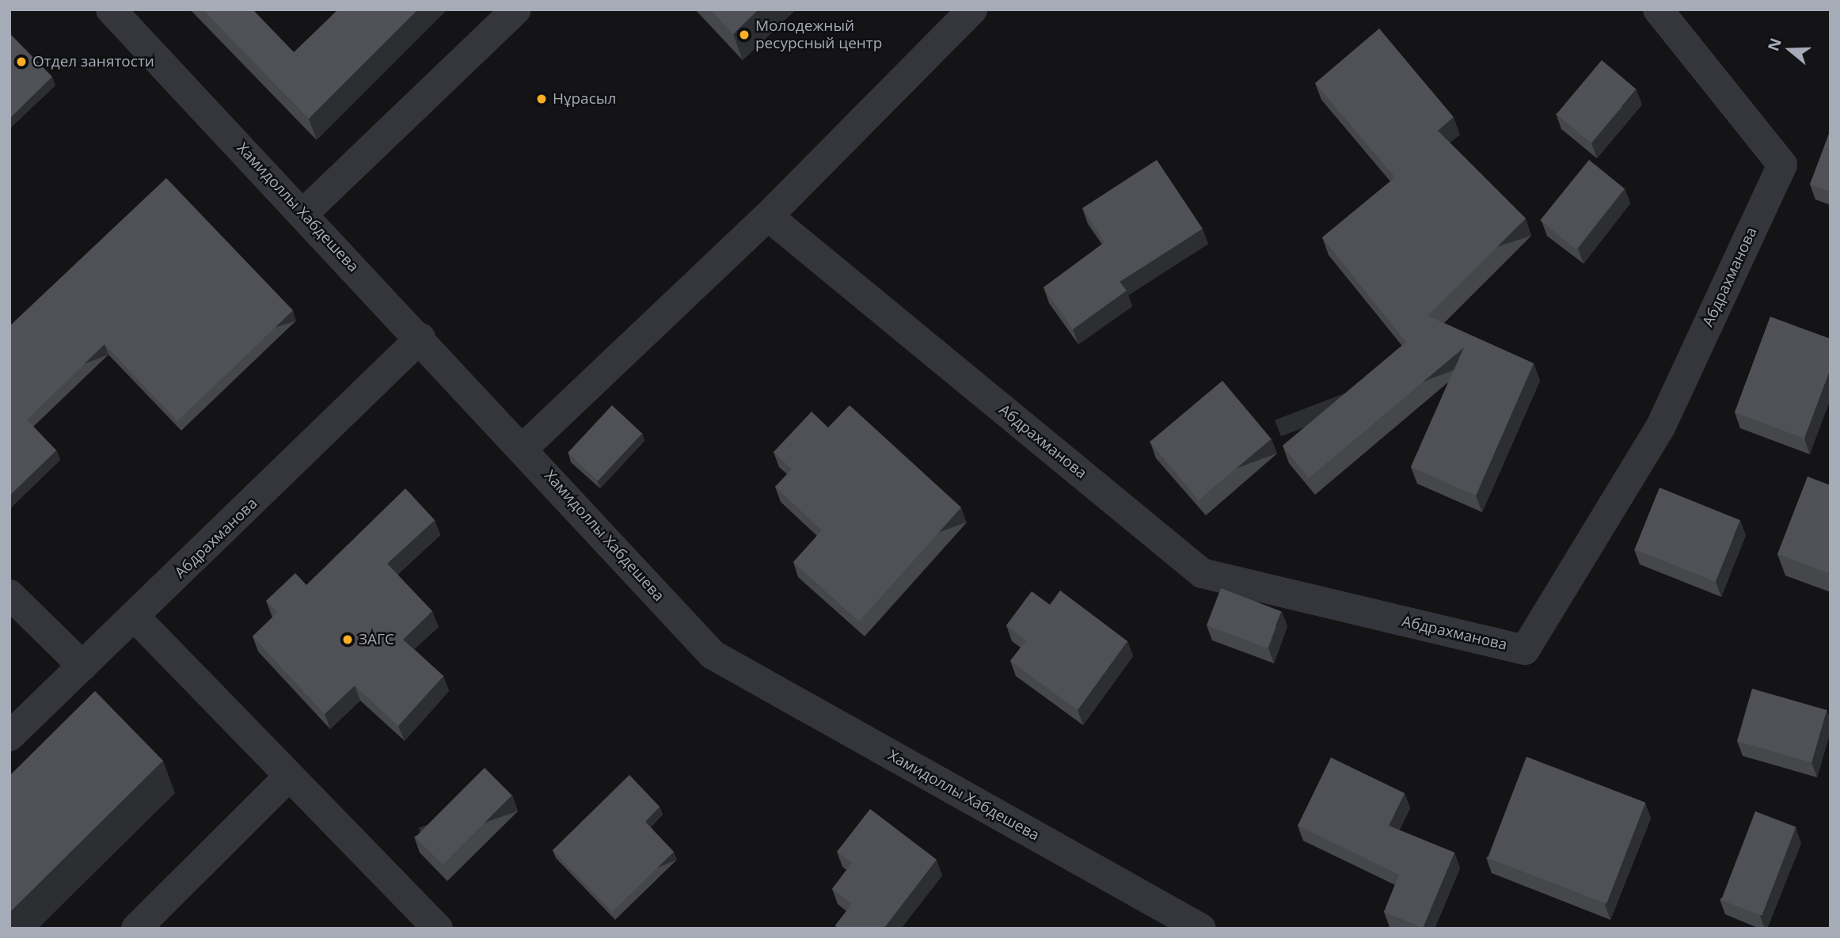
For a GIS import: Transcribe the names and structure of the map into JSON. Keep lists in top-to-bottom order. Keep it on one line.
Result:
{"streets":{"street":["Хамидоллы Хабдешева","Абдрахманова"]},"crossings":[["Хамидоллы Хабдешева","Абдрахманова"]],"places":["Молодежный ресурсный центр","Отдел занятости","Нұрасыл","ЗАГС"],"north":"left"}
